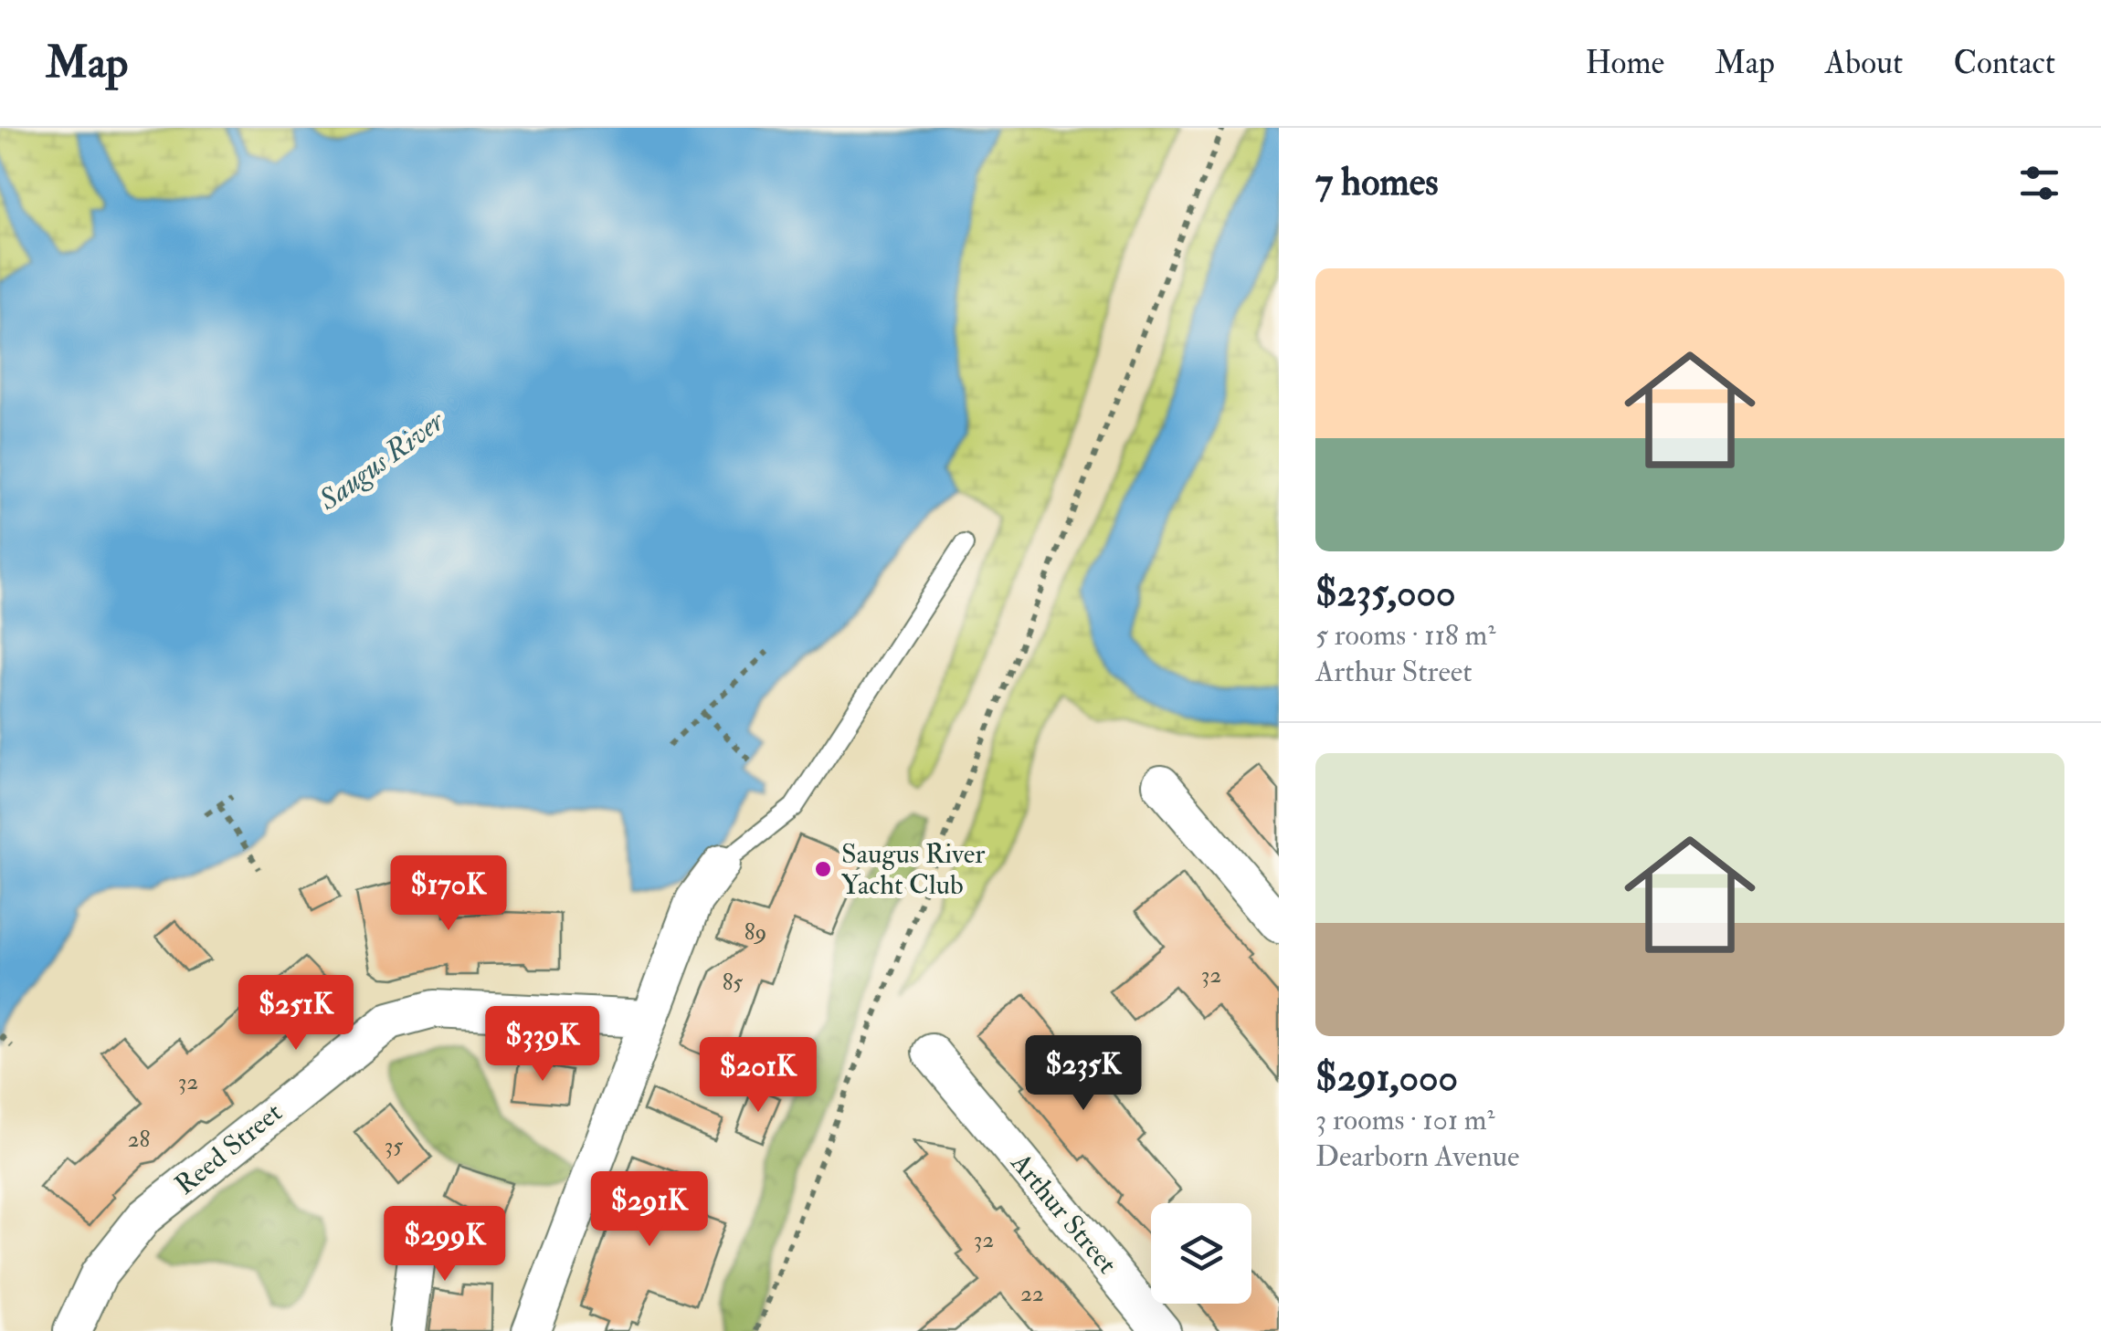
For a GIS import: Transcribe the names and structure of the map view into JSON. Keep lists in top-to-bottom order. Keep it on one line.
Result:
{"streets":{"street":["Reed Street","Arthur Street"]},"water":["Saugus River"],"places":["Saugus River Yacht Club"],"house_numbers":["89","32","85","32","28","35","32","22"],"page":{"header":"Map","nav":["Home","Map","About","Contact"],"heading":"7 homes","list":[{"name":"$235,000","note":"5 rooms · 118 m² · Arthur Street"},{"name":"$291,000","note":"3 rooms · 101 m² · Dearborn Avenue"}],"price":["$170K","$251K","$339K","$235K","$201K","$291K","$299K"]}}
